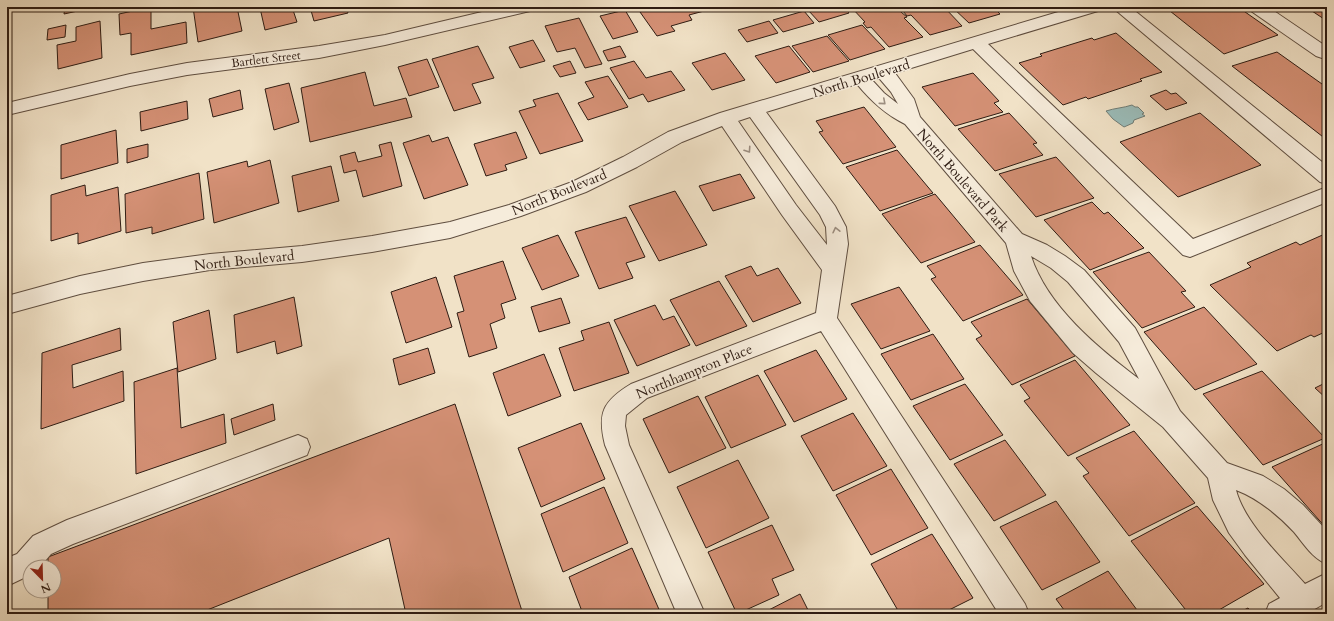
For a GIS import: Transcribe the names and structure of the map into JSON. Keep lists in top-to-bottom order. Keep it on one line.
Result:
{"streets":{"street":["Bartlett Street","North Boulevard","North Boulevard Park","Northhampton Place"]},"crossings":[["North Boulevard","North Boulevard Park"]],"north":"bottom right"}
